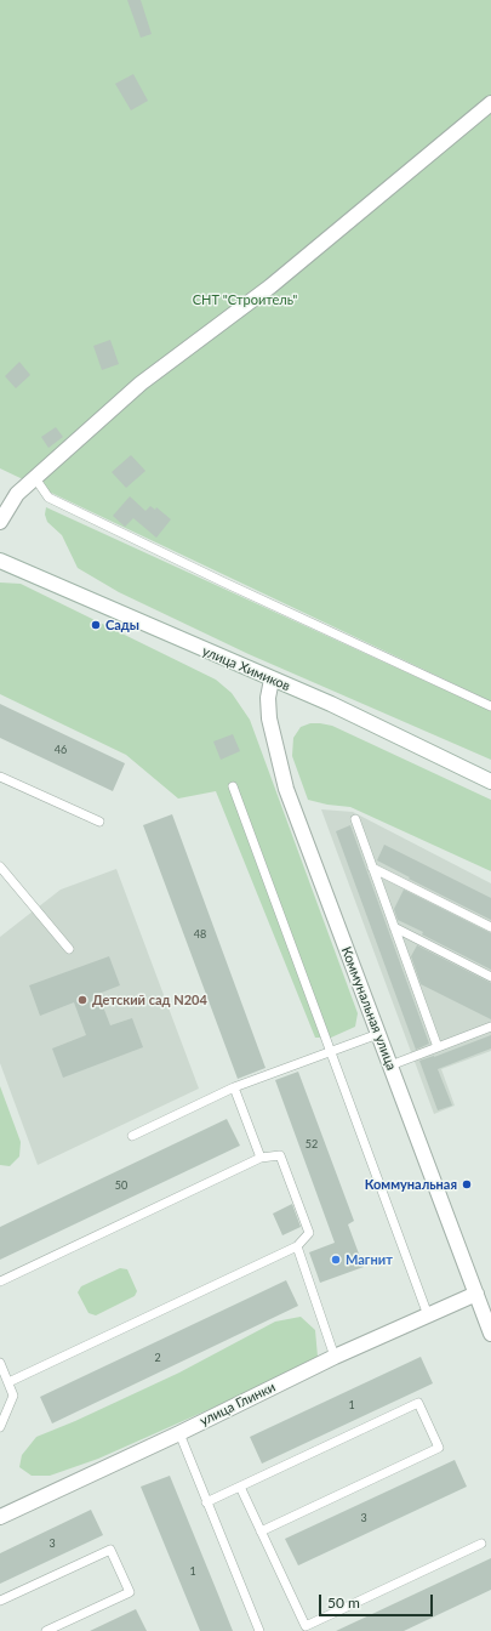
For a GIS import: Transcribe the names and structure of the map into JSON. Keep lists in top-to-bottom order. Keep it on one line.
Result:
{"streets":{"street":["улица Химиков","Коммунальная улица","улица Глинки"]},"crossings":[["улица Химиков","Коммунальная улица"],["Коммунальная улица","улица Глинки"]],"parks":["СНТ \"Строитель\""],"places":["Сады","Детский сад N204","Коммунальная","Магнит"],"house_numbers":["46","48","52","50","2","1","3","3","1"],"scale_bar":"50 m"}
